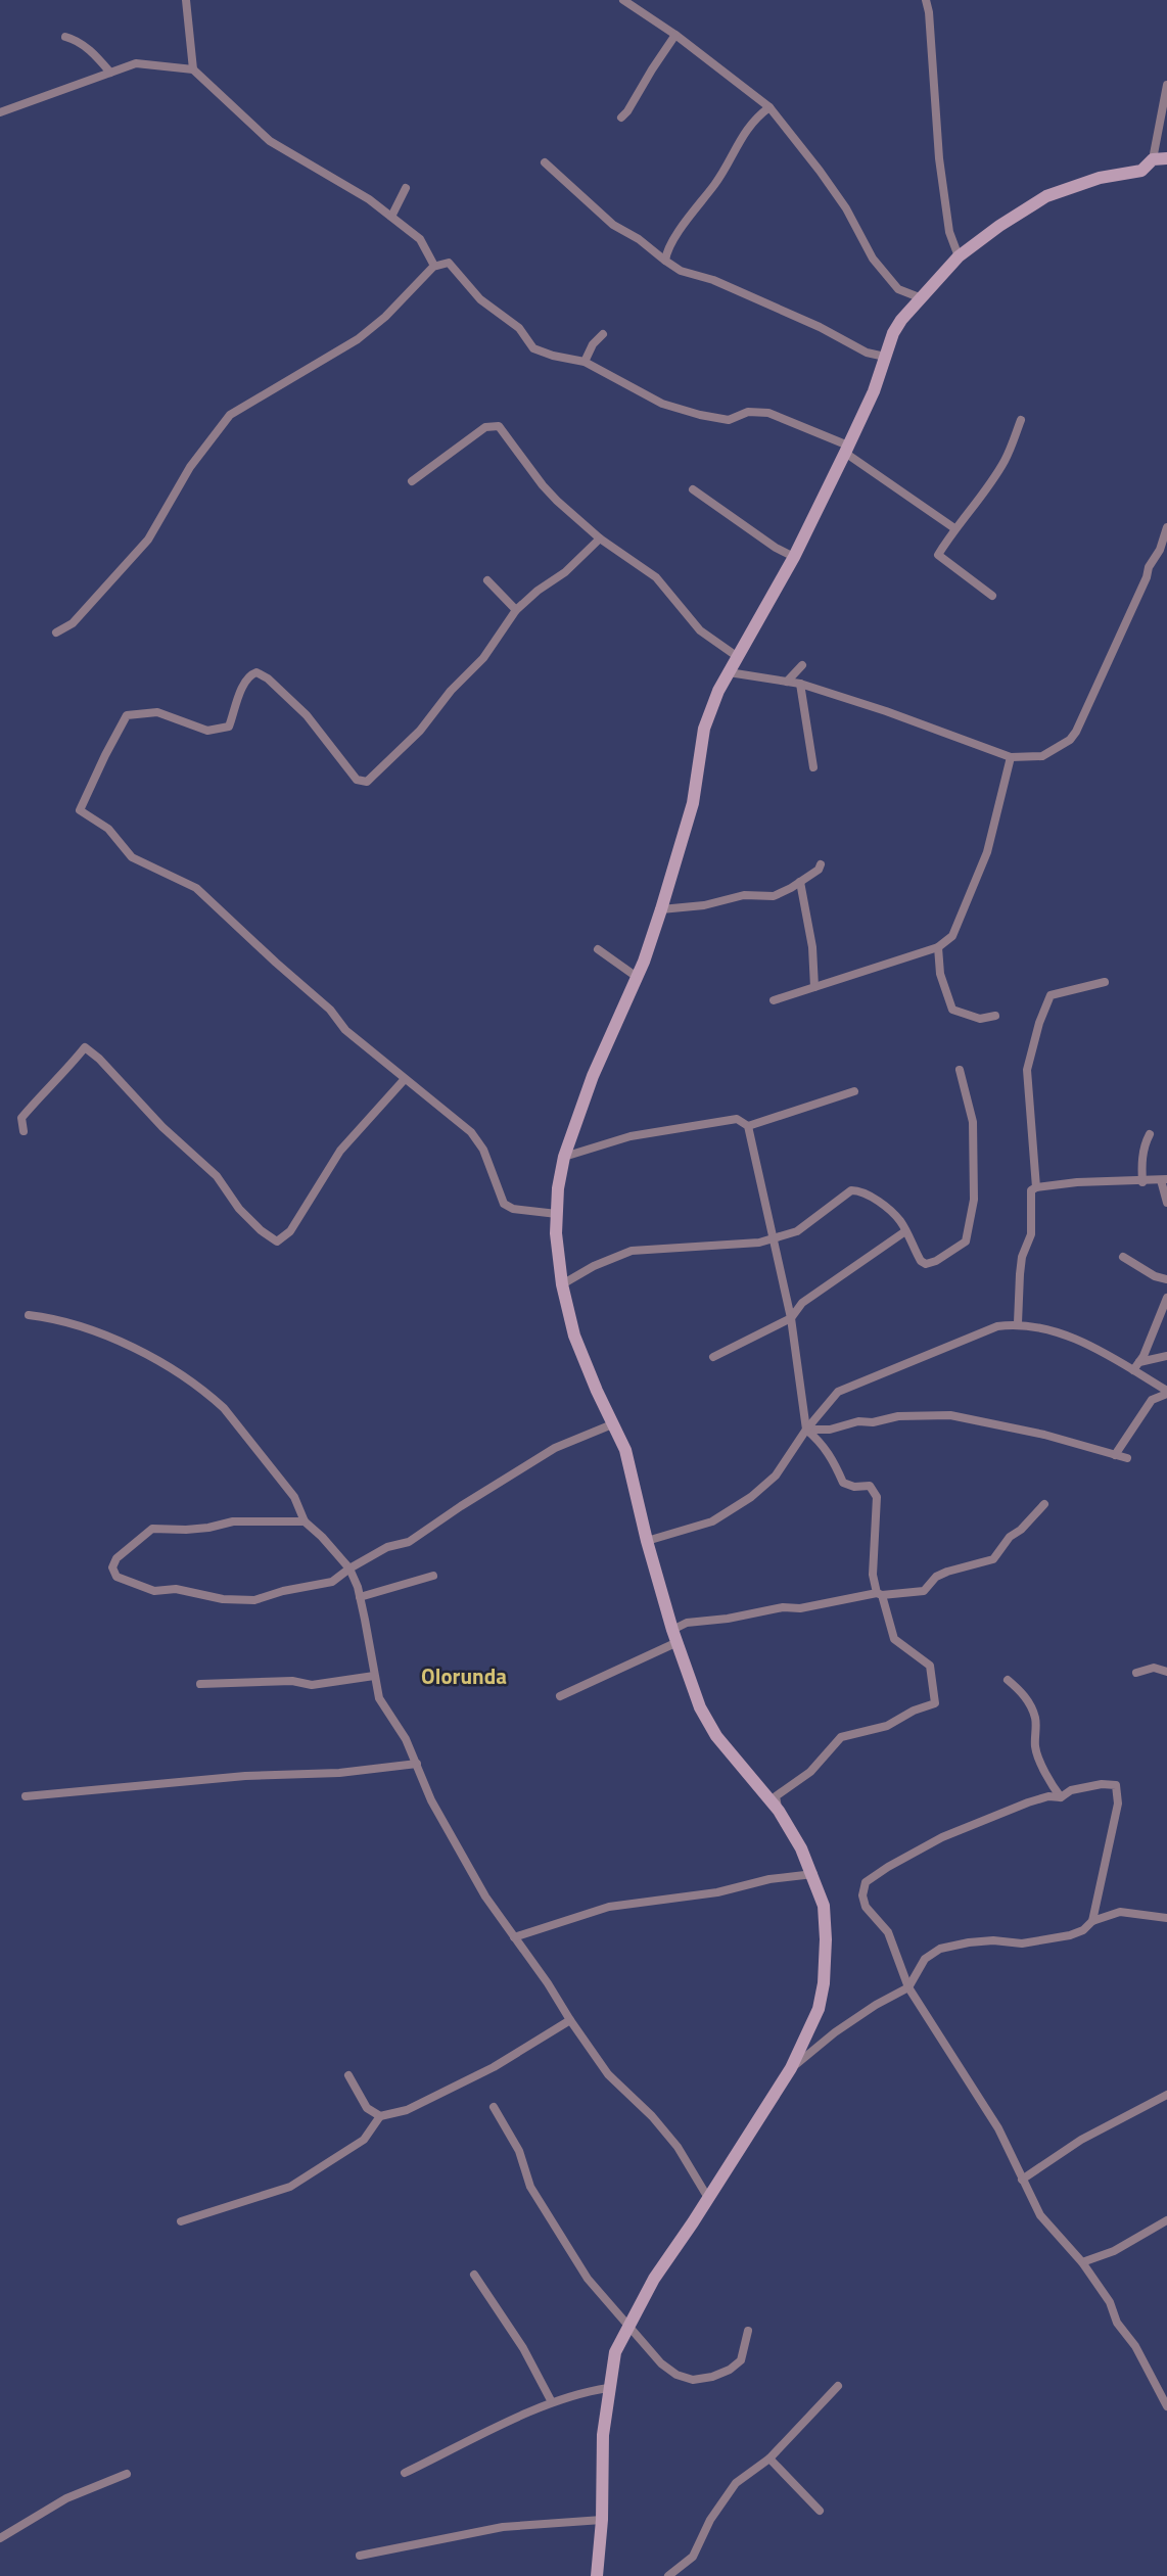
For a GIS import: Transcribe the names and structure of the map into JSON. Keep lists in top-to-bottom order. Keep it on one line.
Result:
{"districts":["Olorunda"]}
